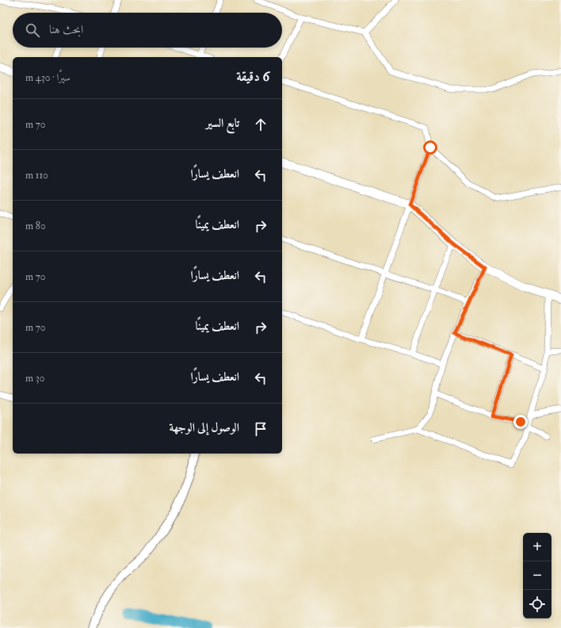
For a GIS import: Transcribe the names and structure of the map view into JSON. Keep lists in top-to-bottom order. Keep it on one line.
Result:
{"page":{"search":"ابحث هنا","heading":["6 دقيقة","سيرًا · 430 m"],"list":[["تابع السير","70 m"],["انعطف يسارًا","110 m"],["انعطف يمينًا","80 m"],["انعطف يسارًا","70 m"],["انعطف يمينًا","70 m"],["انعطف يسارًا","30 m"],"الوصول إلى الوجهة"],"map_buttons":["+","−"]}}
